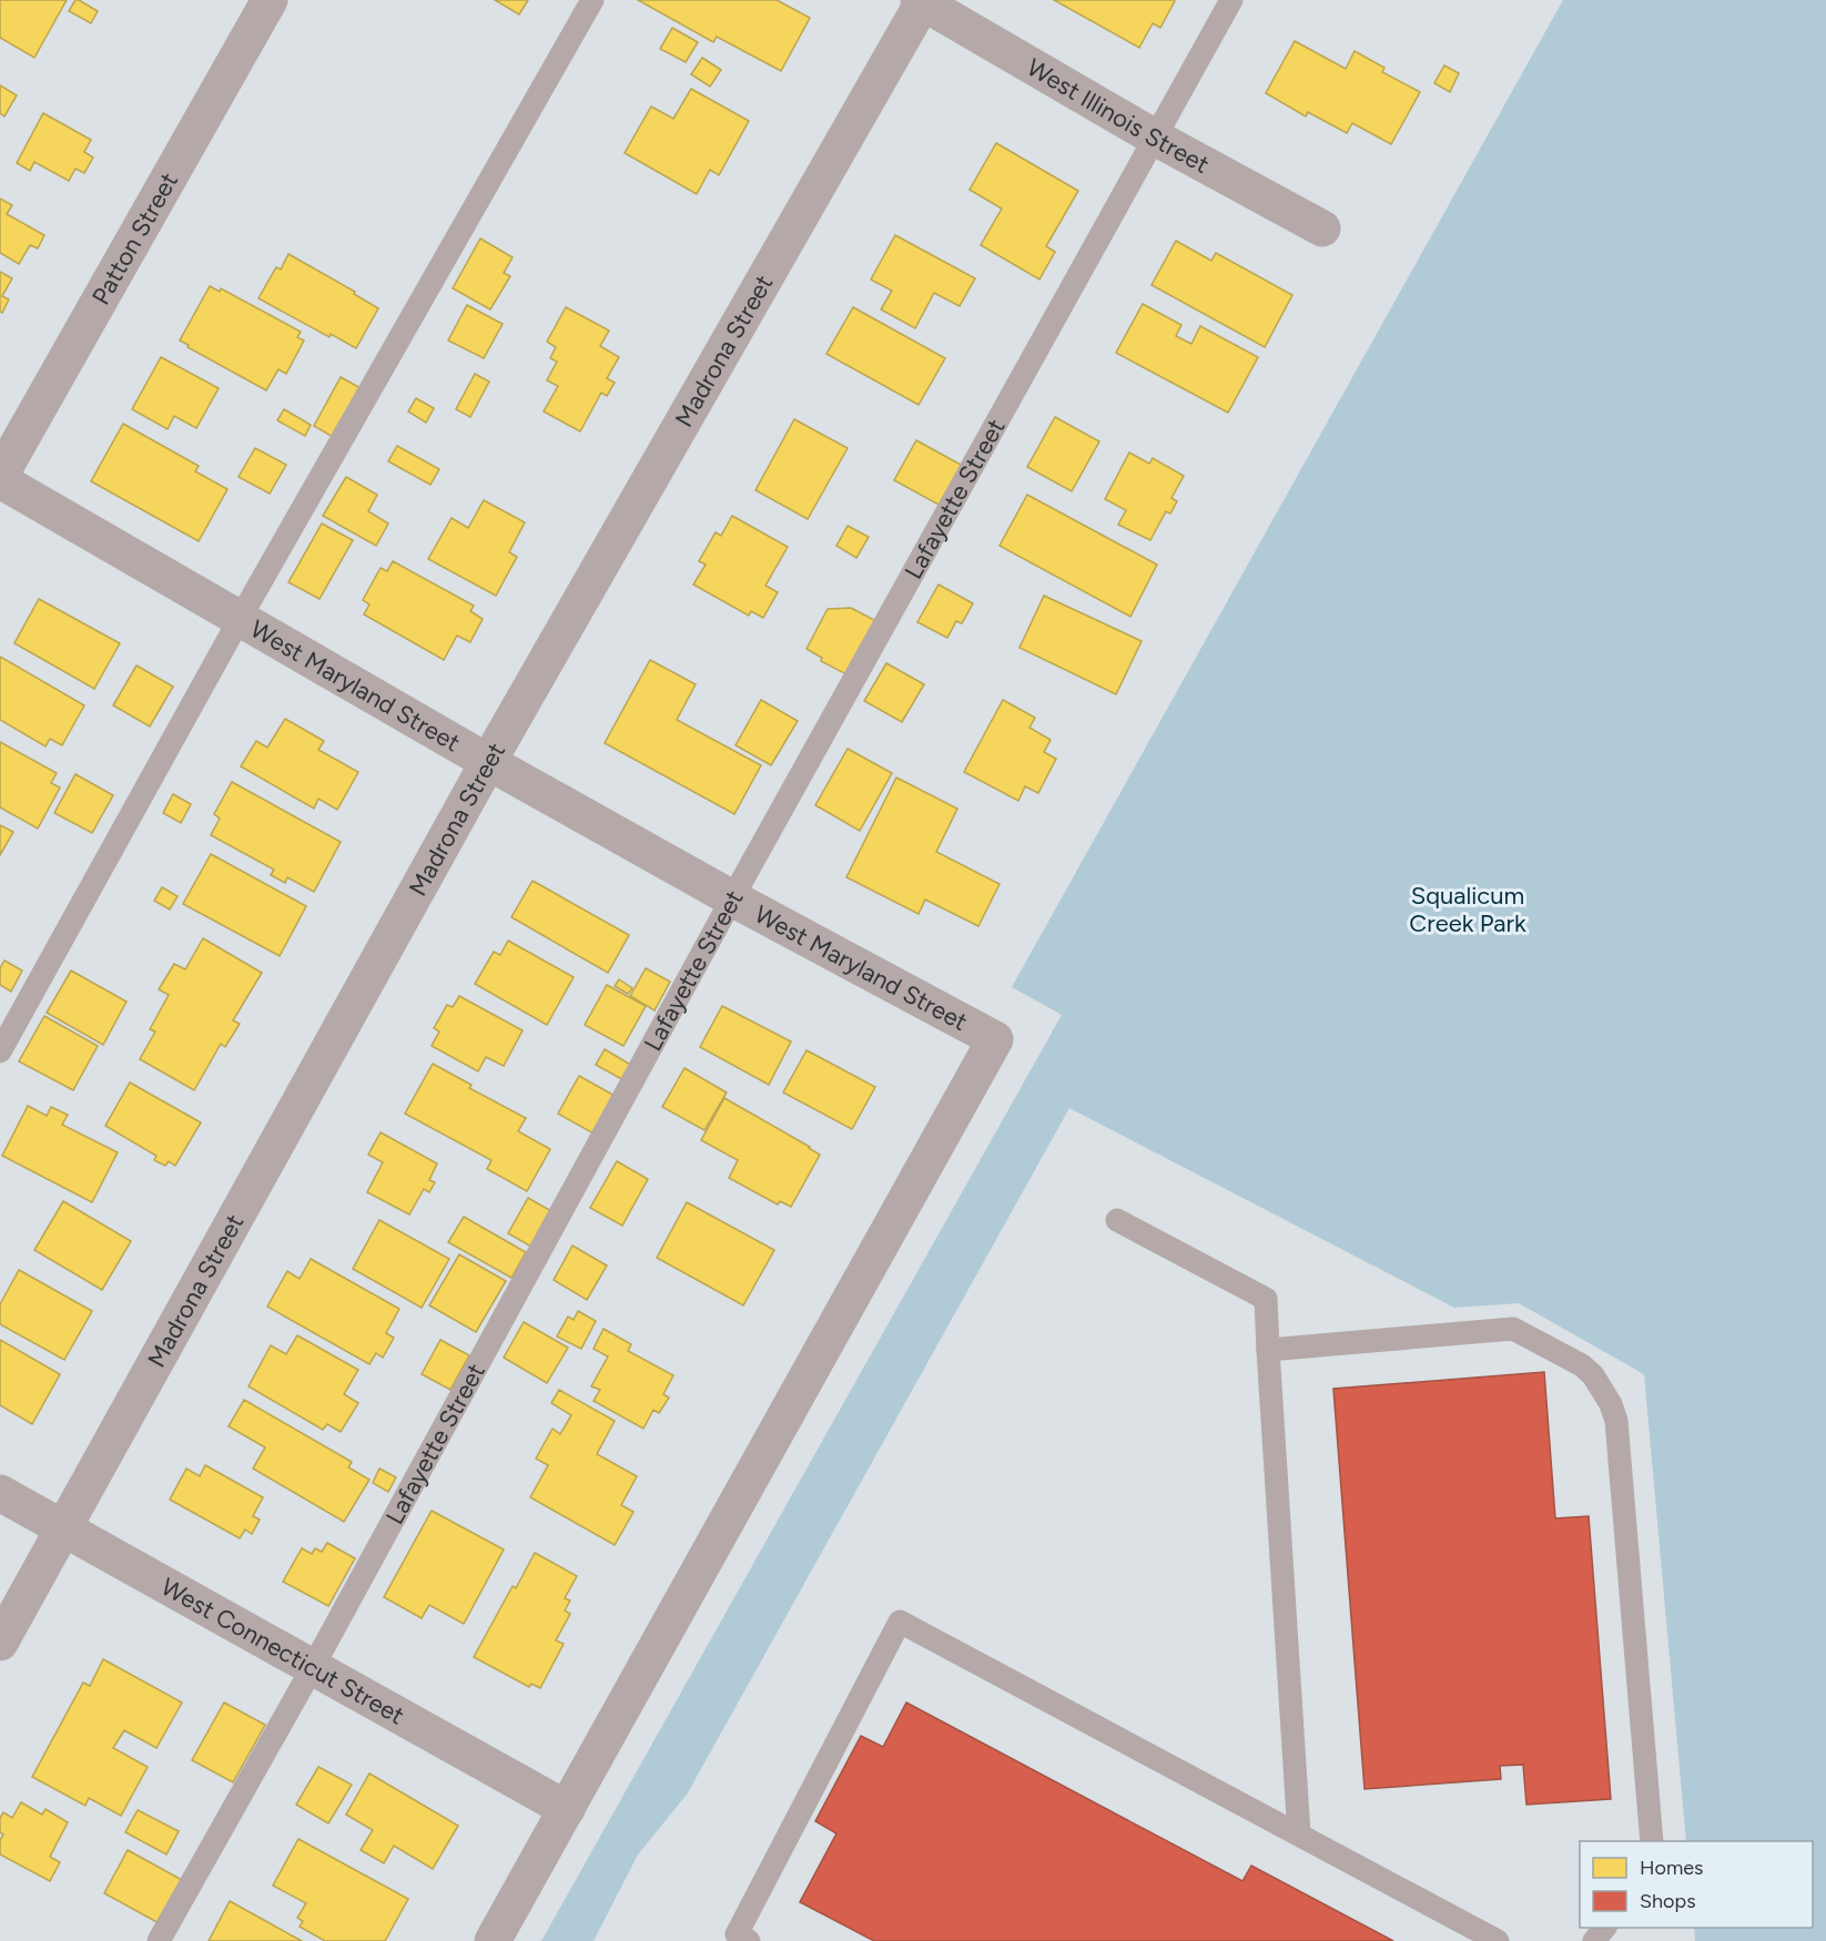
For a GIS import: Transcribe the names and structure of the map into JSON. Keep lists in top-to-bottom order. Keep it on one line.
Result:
{"streets":{"street":["West Illinois Street","Patton Street","Madrona Street","West Maryland Street","West Connecticut Street"],"lane":["Lafayette Street"]},"crossings":[["West Illinois Street","Madrona Street"],["West Illinois Street","Lafayette Street"],["Patton Street","West Maryland Street"],["Madrona Street","West Maryland Street"],["Madrona Street","West Connecticut Street"],["Lafayette Street","West Maryland Street"],["Lafayette Street","West Connecticut Street"],["West Maryland Street","West Connecticut Street"]],"parks":["Squalicum Creek Park"],"legend":["Homes","Shops"]}
